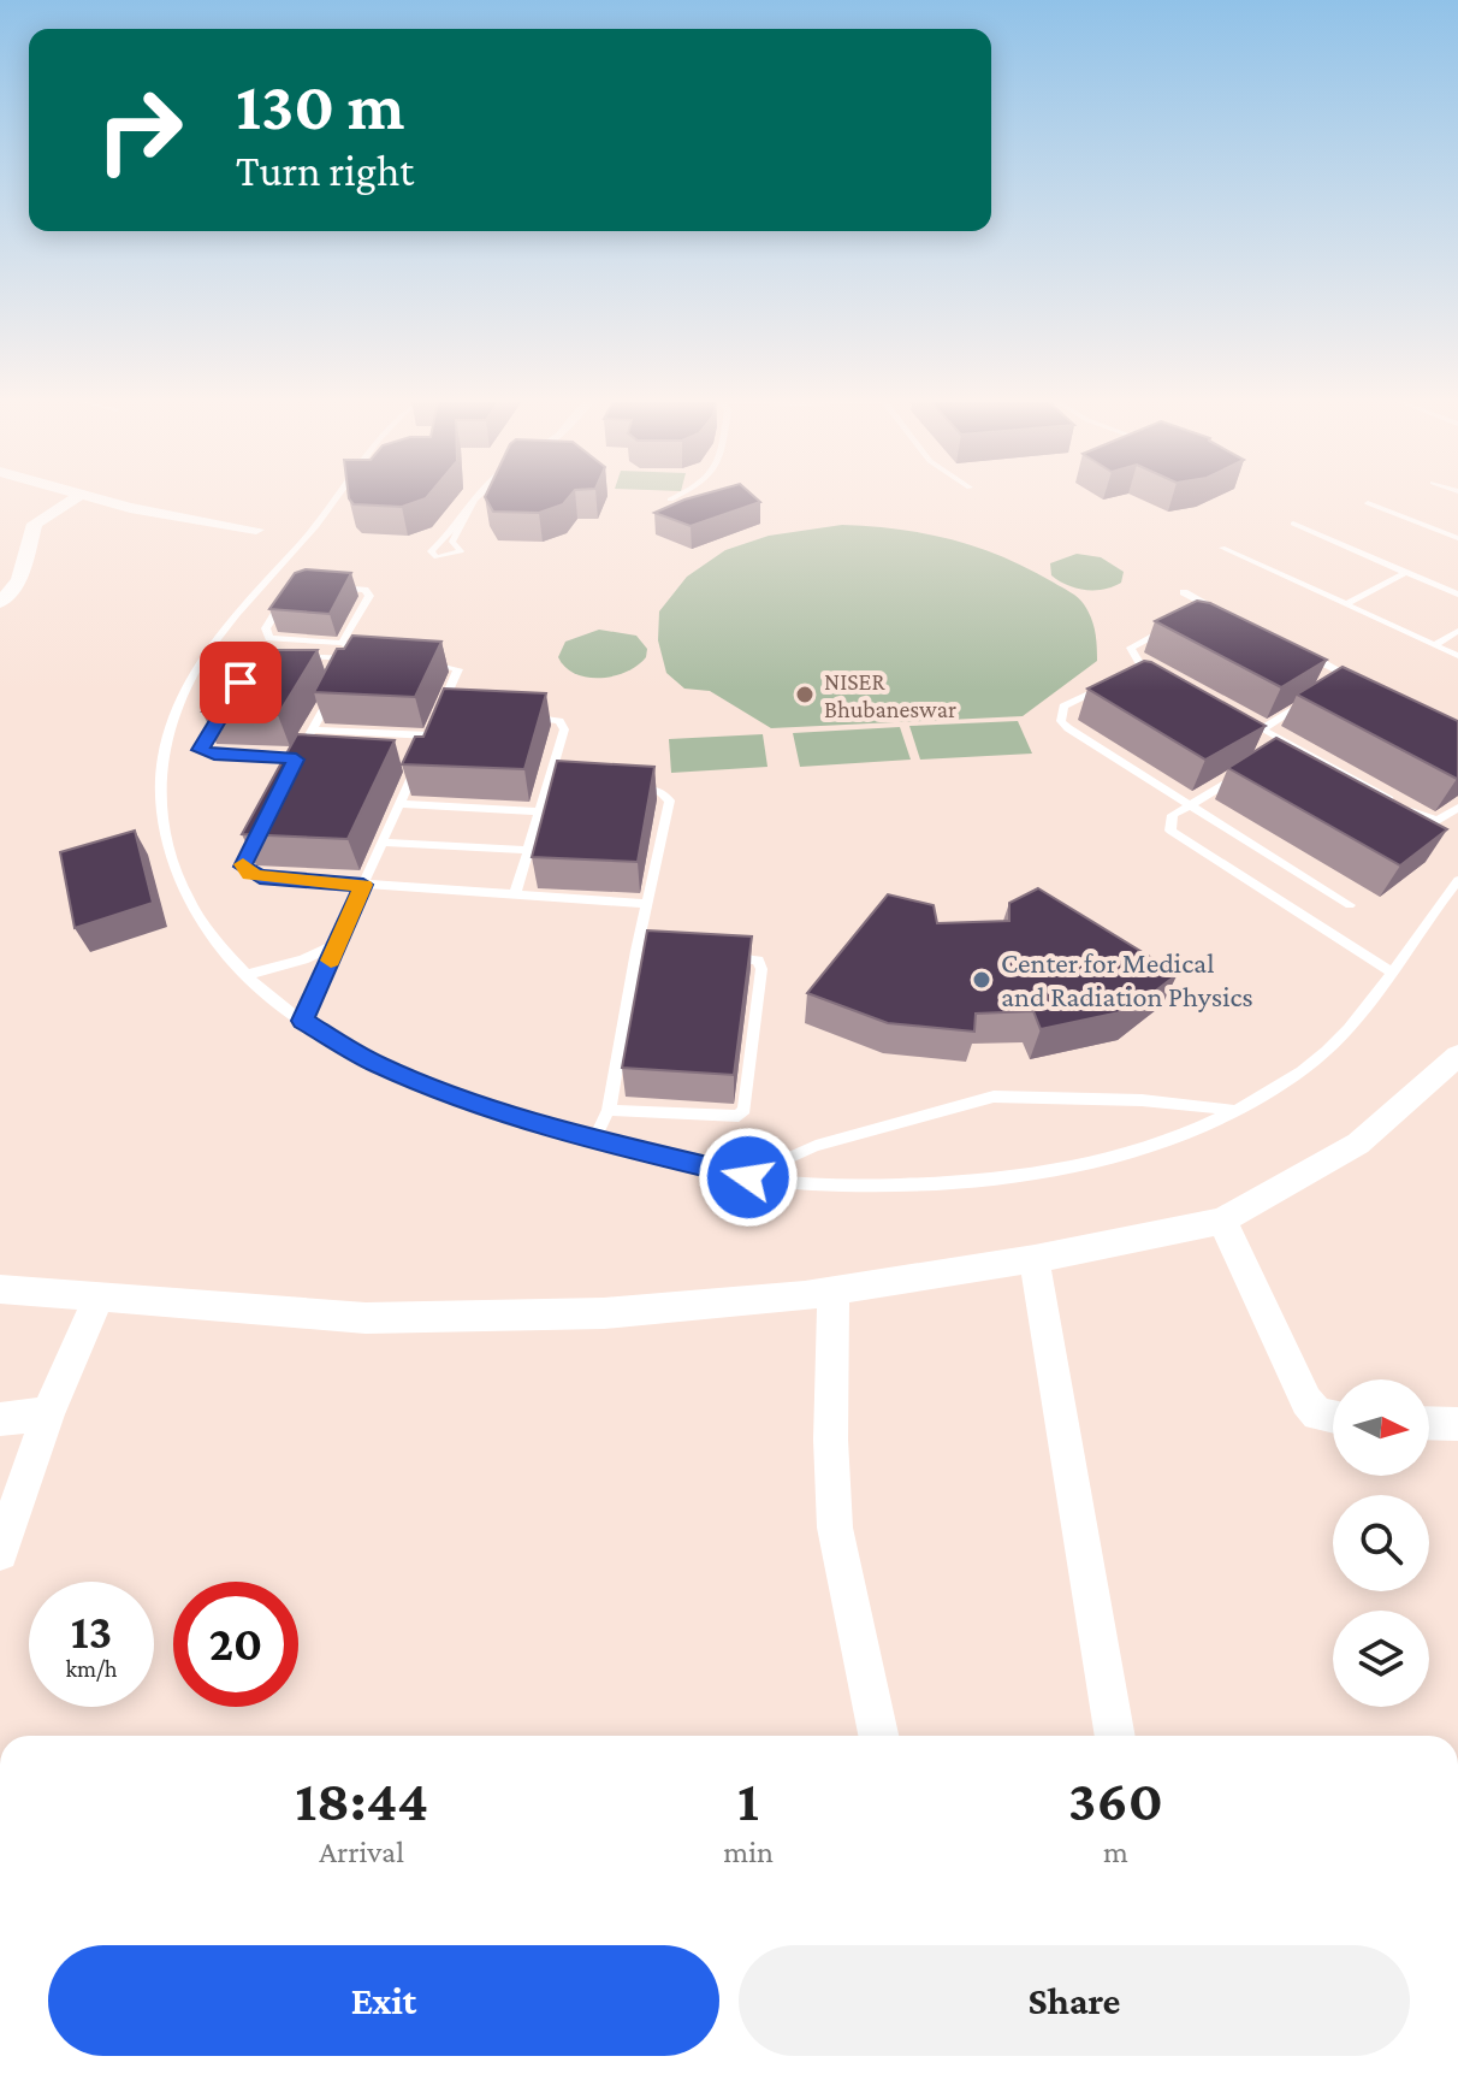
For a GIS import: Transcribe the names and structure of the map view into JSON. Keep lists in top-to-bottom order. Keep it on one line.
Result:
{"places":["NISER Bhubaneswar","Center for Medical and Radiation Physics"],"north":"right","page":{"turn":["130 m","Turn right"],"speed":"13 km/h","limit":"20","eta":["18:44","Arrival","1","min","360","m"],"buttons":["Exit","Share"]}}
